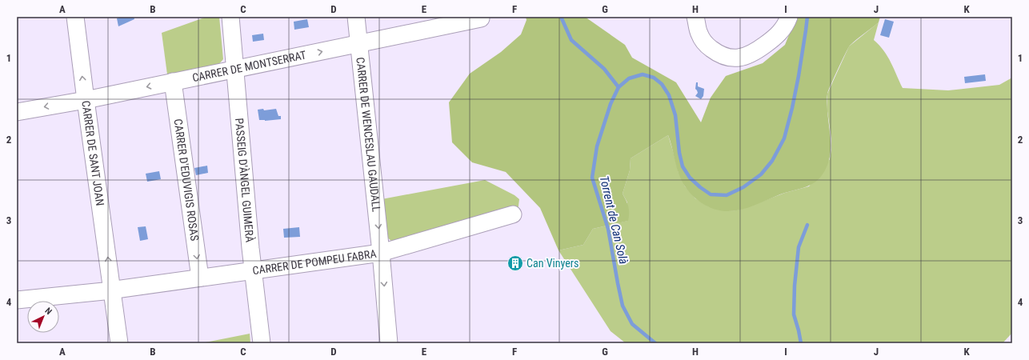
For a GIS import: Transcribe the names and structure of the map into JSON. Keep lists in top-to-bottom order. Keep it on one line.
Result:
{"streets":{"street":["CARRER DE MONTSERRAT","CARRER DE WENCESLAU GAUDALL","CARRER DE SANT JOAN","CARRER D'EDUVIGIS ROSAS","PASSEIG D'ÀNGEL GUIMERÀ","CARRER DE POMPEU FABRA"]},"crossings":[["CARRER DE MONTSERRAT","CARRER DE WENCESLAU GAUDALL"],["CARRER DE MONTSERRAT","CARRER DE SANT JOAN"],["CARRER DE MONTSERRAT","CARRER D'EDUVIGIS ROSAS"],["CARRER DE MONTSERRAT","PASSEIG D'ÀNGEL GUIMERÀ"],["CARRER DE WENCESLAU GAUDALL","CARRER DE POMPEU FABRA"],["CARRER DE SANT JOAN","CARRER DE POMPEU FABRA"],["CARRER D'EDUVIGIS ROSAS","CARRER DE POMPEU FABRA"],["PASSEIG D'ÀNGEL GUIMERÀ","CARRER DE POMPEU FABRA"]],"one_way":["CARRER DE WENCESLAU GAUDALL","CARRER DE SANT JOAN","CARRER D'EDUVIGIS ROSAS"],"water":["Torrent de Can Solà"],"places":{"building":["Can Vinyers"]},"north":"top right","grid":{"columns":["A","B","C","D","E","F","G","H","I","J","K"],"rows":["1","2","3","4"]}}
